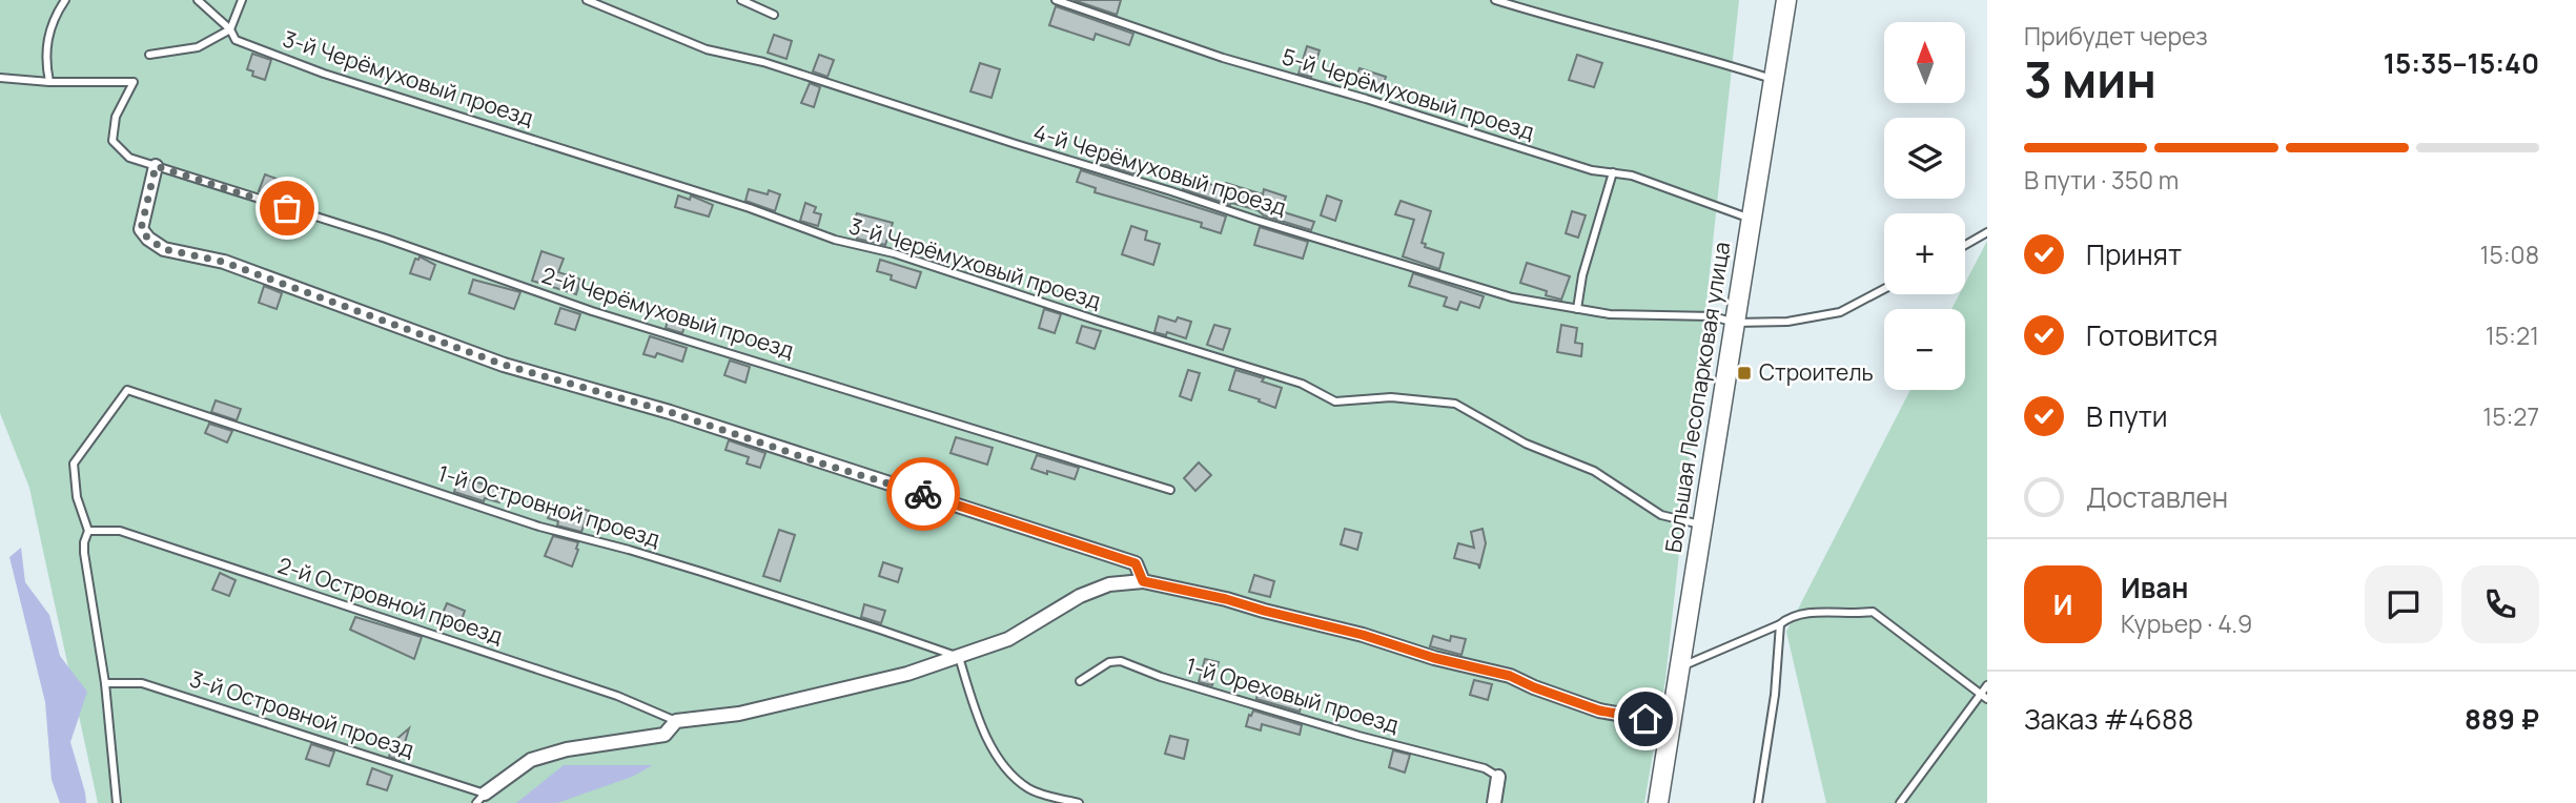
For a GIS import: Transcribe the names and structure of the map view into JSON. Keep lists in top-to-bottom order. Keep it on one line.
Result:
{"streets":{"main road":["Большая Лесопарковая улица"],"lane":["3-й Черёмуховый проезд","5-й Черёмуховый проезд","4-й Черёмуховый проезд","2-й Черёмуховый проезд","1-й Островной проезд","2-й Островной проезд","1-й Ореховый проезд","3-й Островной проезд"]},"crossings":[["3-й Черёмуховый проезд","Большая Лесопарковая улица"],["5-й Черёмуховый проезд","Большая Лесопарковая улица"],["4-й Черёмуховый проезд","Большая Лесопарковая улица"],["1-й Островной проезд","2-й Островной проезд"]],"places":{"transit":["Строитель"]},"north":"top","page":{"heading":["3 мин","Прибудет через","15:35–15:40"],"panel":["Иван","Курьер · 4.9","Заказ #4688","889 ₽"],"map_buttons":["+","−"],"bar":"В пути · 350 m","list":[["Принят","15:08"],["Готовится","15:21"],["В пути","15:27"],"Доставлен"],"round":"И"}}
